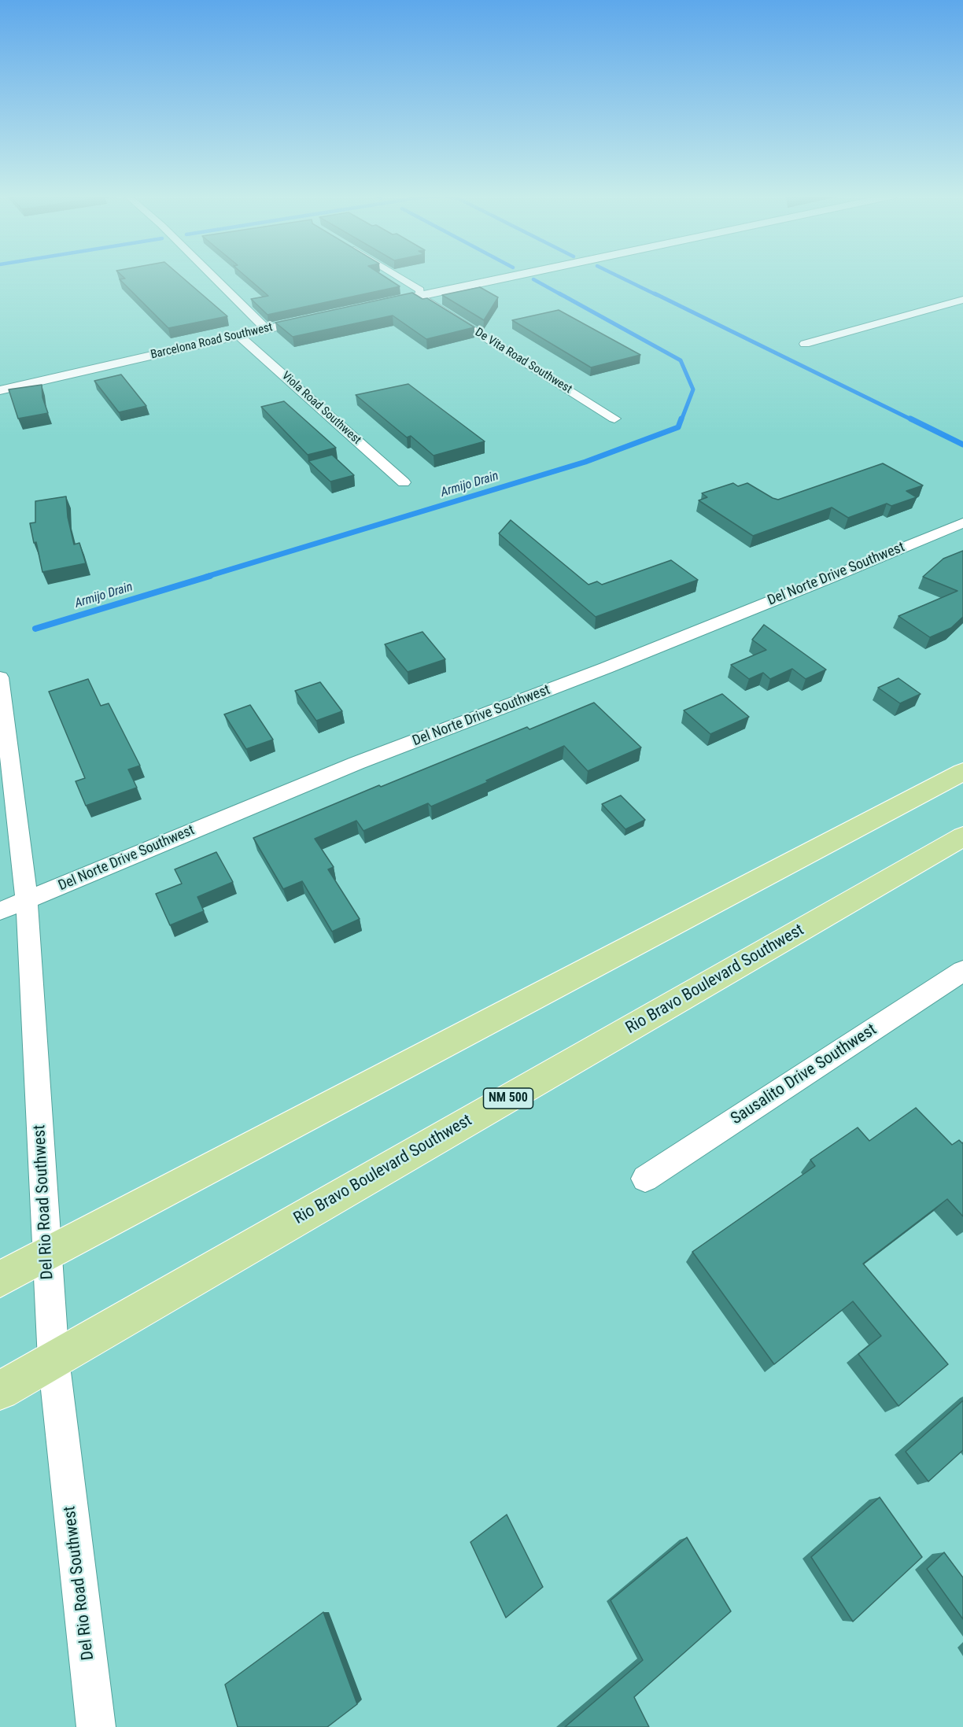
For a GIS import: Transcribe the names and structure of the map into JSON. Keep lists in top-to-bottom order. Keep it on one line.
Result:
{"streets":{"main road":["Rio Bravo Boulevard Southwest","NM 500"],"street":["Barcelona Road Southwest","De Vita Road Southwest","Viola Road Southwest","Del Norte Drive Southwest","Sausalito Drive Southwest","Del Rio Road Southwest"]},"crossings":[["Barcelona Road Southwest","Viola Road Southwest"],["Del Norte Drive Southwest","Del Rio Road Southwest"],["Rio Bravo Boulevard Southwest","Del Rio Road Southwest"]],"water":["Armijo Drain"]}
